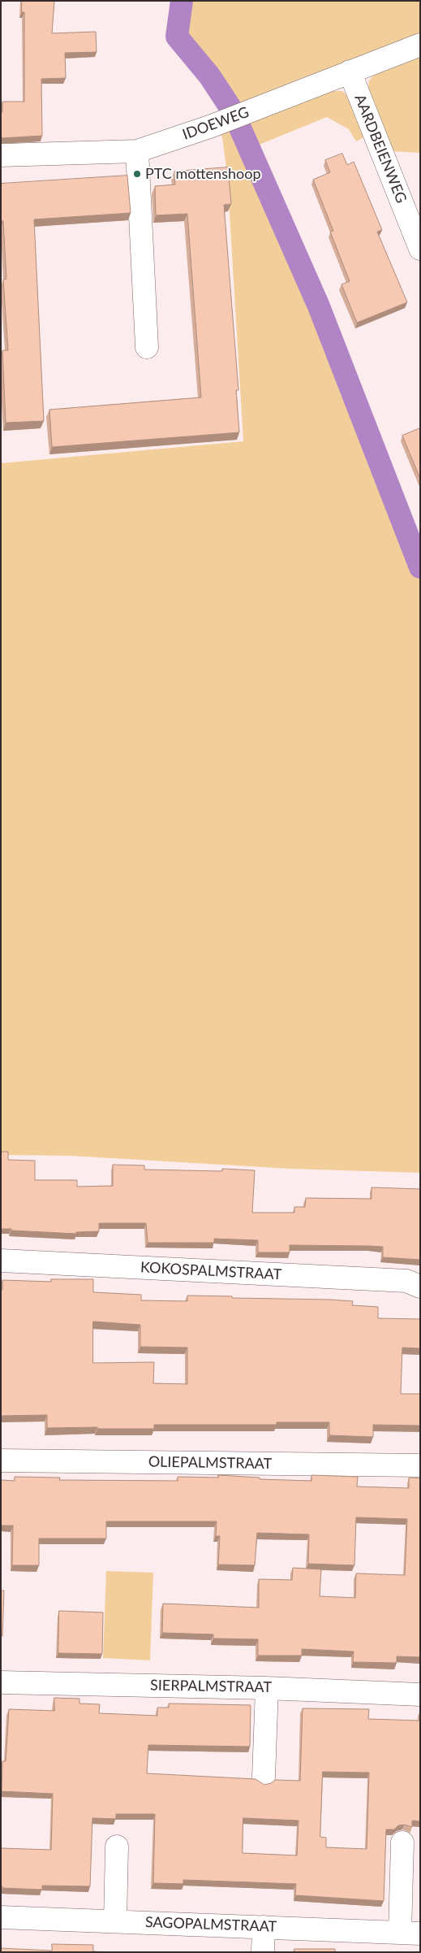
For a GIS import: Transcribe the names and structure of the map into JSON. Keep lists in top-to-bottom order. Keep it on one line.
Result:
{"streets":{"street":["IDOEWEG","AARDBEIENWEG","KOKOSPALMSTRAAT","OLIEPALMSTRAAT","SIERPALMSTRAAT","SAGOPALMSTRAAT"]},"crossings":[["IDOEWEG","AARDBEIENWEG"]],"places":["PTC mottenshoop"]}
